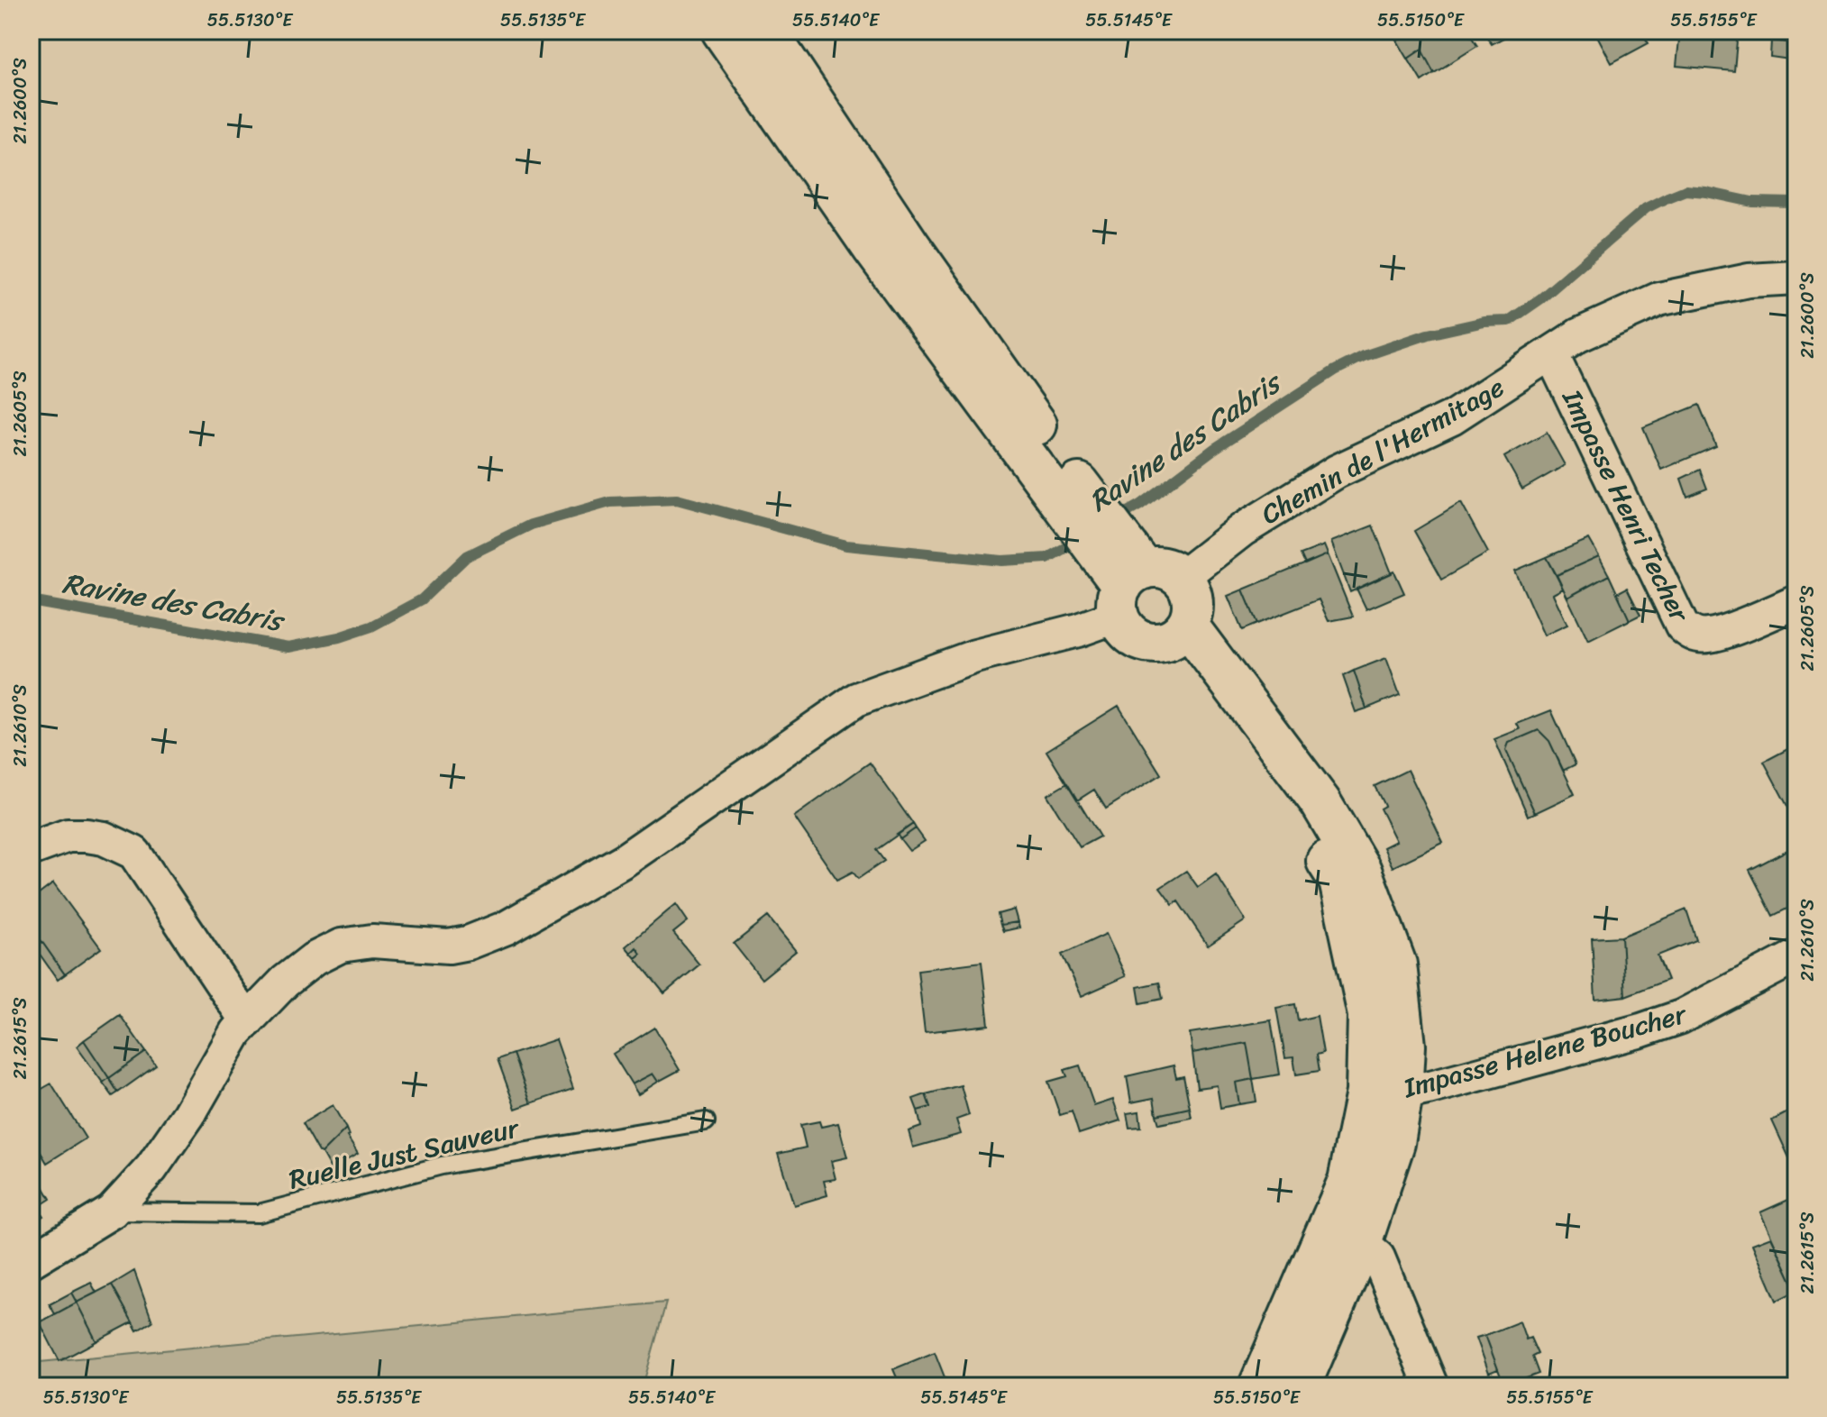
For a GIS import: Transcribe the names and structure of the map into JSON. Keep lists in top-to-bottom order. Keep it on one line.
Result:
{"streets":{"street":["Chemin de l'Hermitage","Impasse Henri Techer","Impasse Helene Boucher"],"lane":["Ruelle Just Sauveur"]},"crossings":[["Chemin de l'Hermitage","Impasse Henri Techer"]],"water":["Ravine des Cabris"],"coordinates":["55.5130°E","55.5135°E","55.5140°E","55.5145°E","55.5150°E","55.5155°E","21.2600°S","21.2605°S","21.2610°S","21.2615°S"]}
